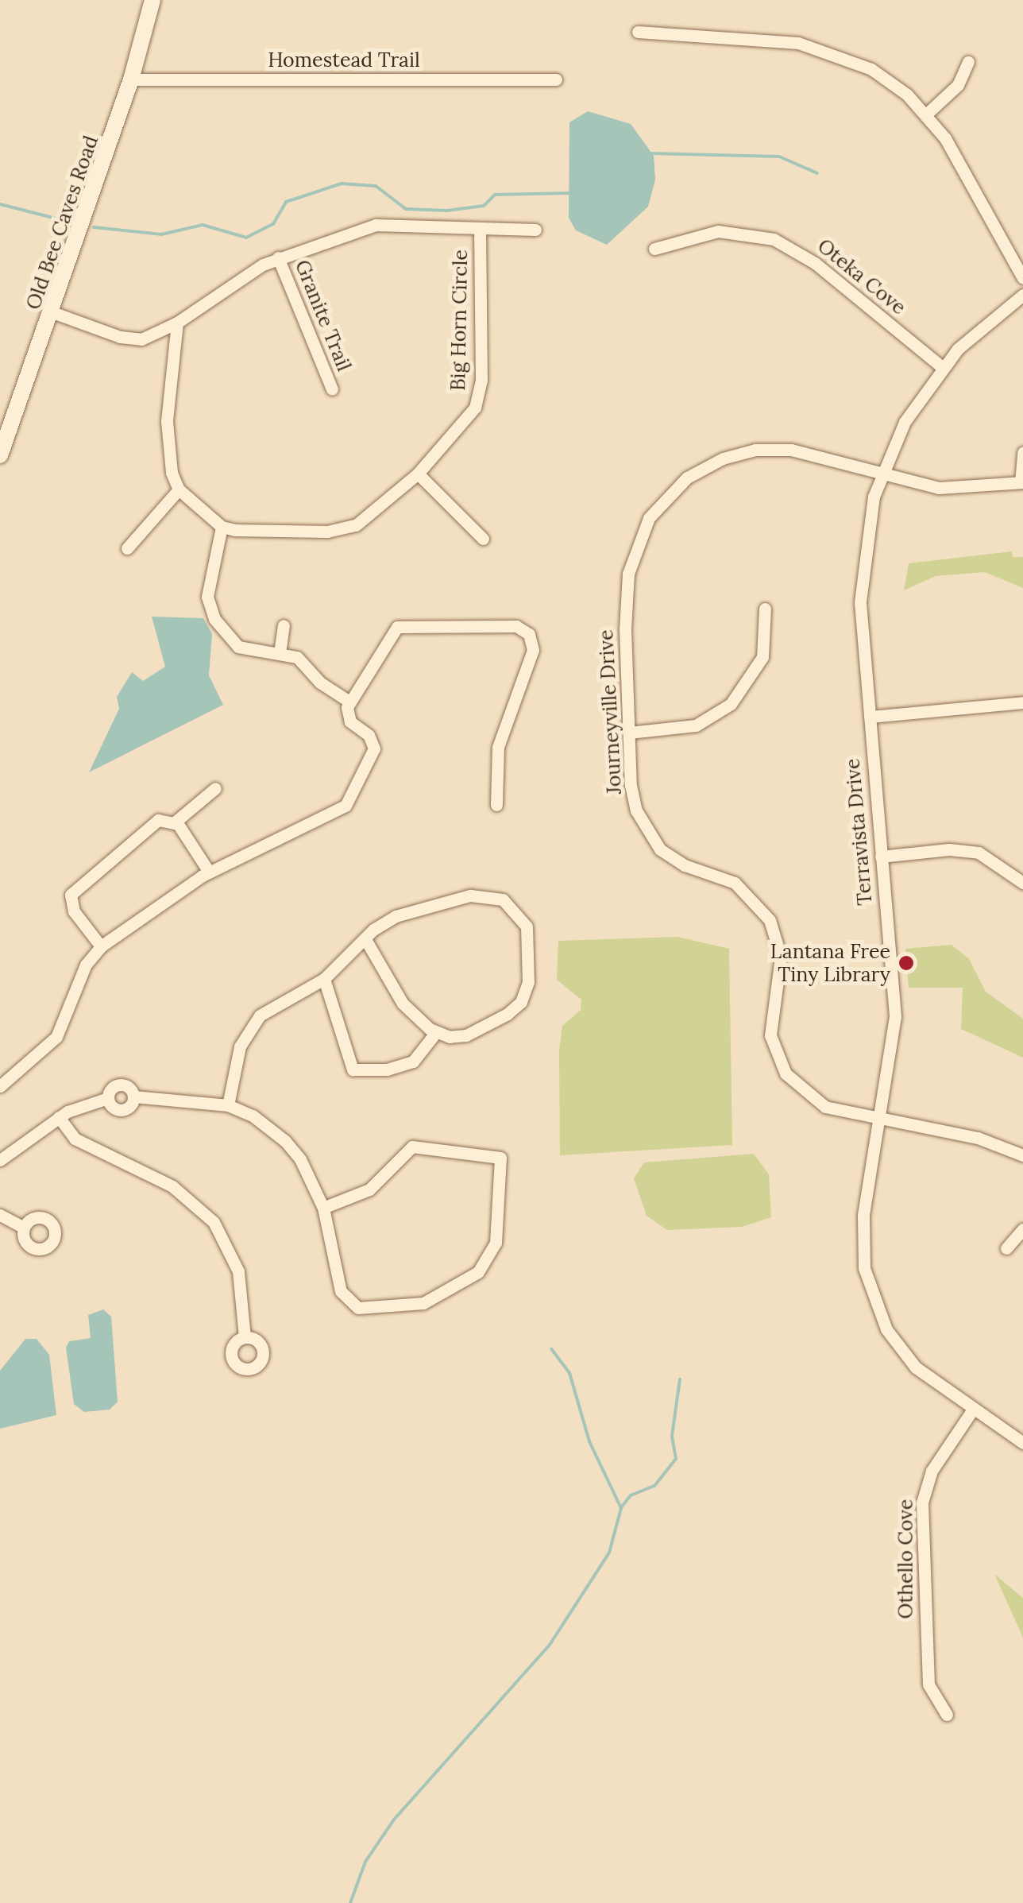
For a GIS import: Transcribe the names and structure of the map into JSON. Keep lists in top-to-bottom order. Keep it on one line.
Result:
{"streets":{"street":["Homestead Trail","Old Bee Caves Road","Oteka Cove","Granite Trail","Big Horn Circle","Journeyville Drive","Terravista Drive","Othello Cove"]},"crossings":[["Homestead Trail","Old Bee Caves Road"],["Oteka Cove","Terravista Drive"],["Journeyville Drive","Terravista Drive"],["Terravista Drive","Othello Cove"]],"places":["Lantana Free Tiny Library"]}
